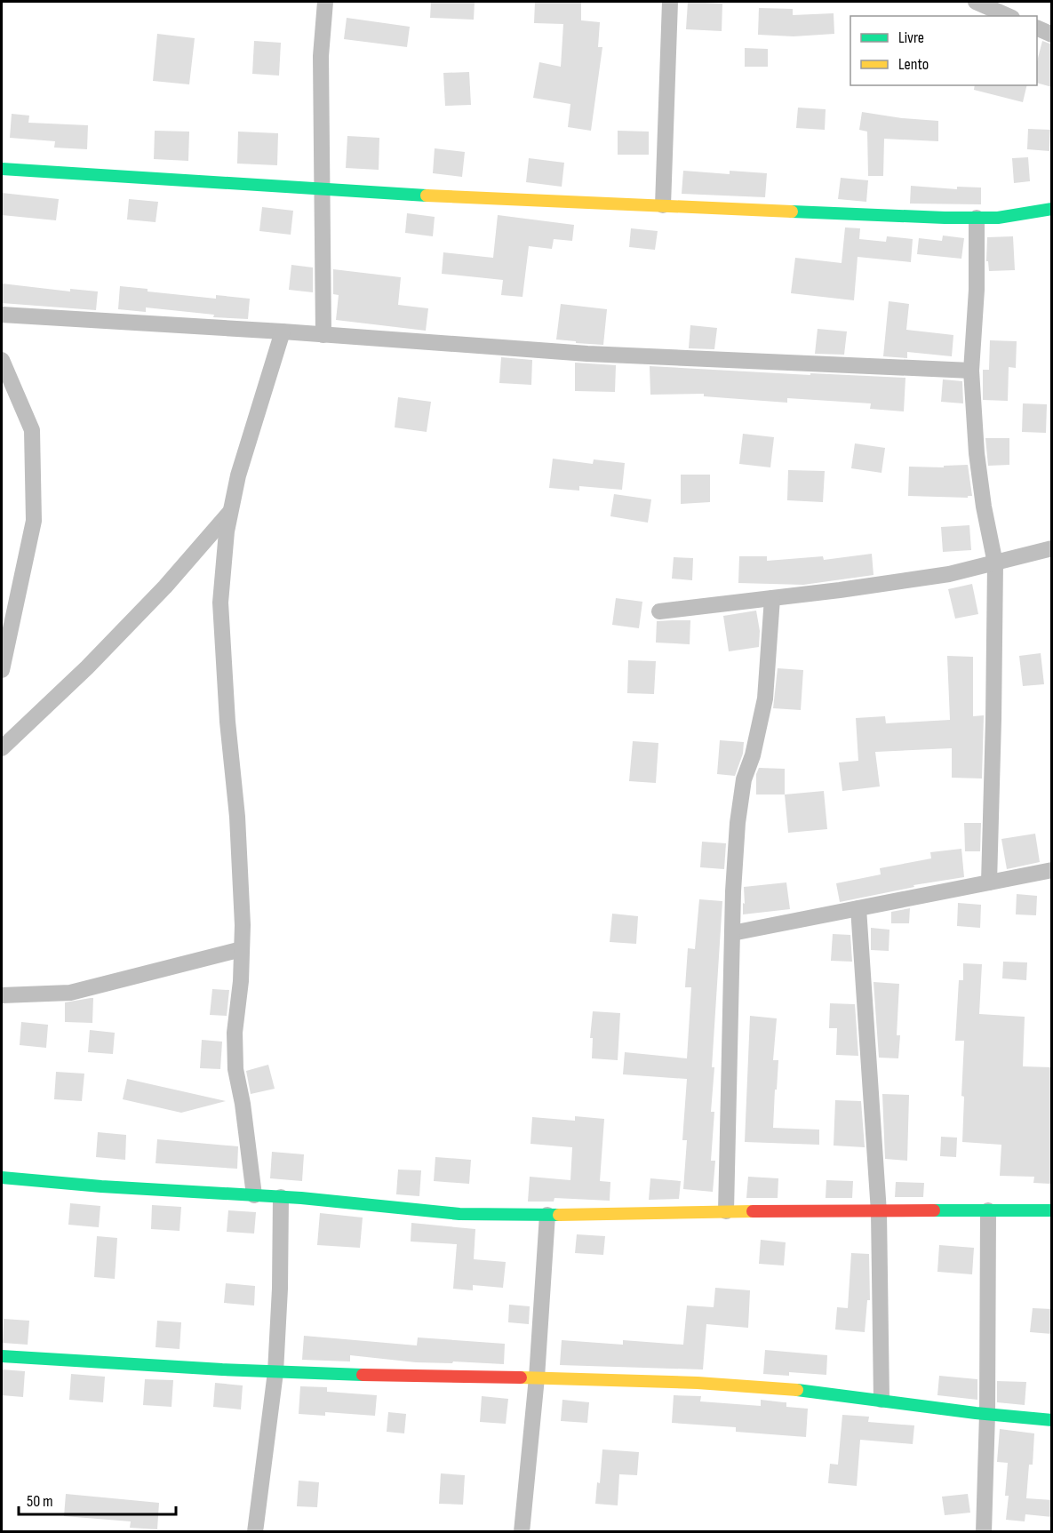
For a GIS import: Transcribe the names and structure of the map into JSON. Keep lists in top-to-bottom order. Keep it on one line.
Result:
{"legend":["Livre","Lento"],"scale_bar":"50 m"}
